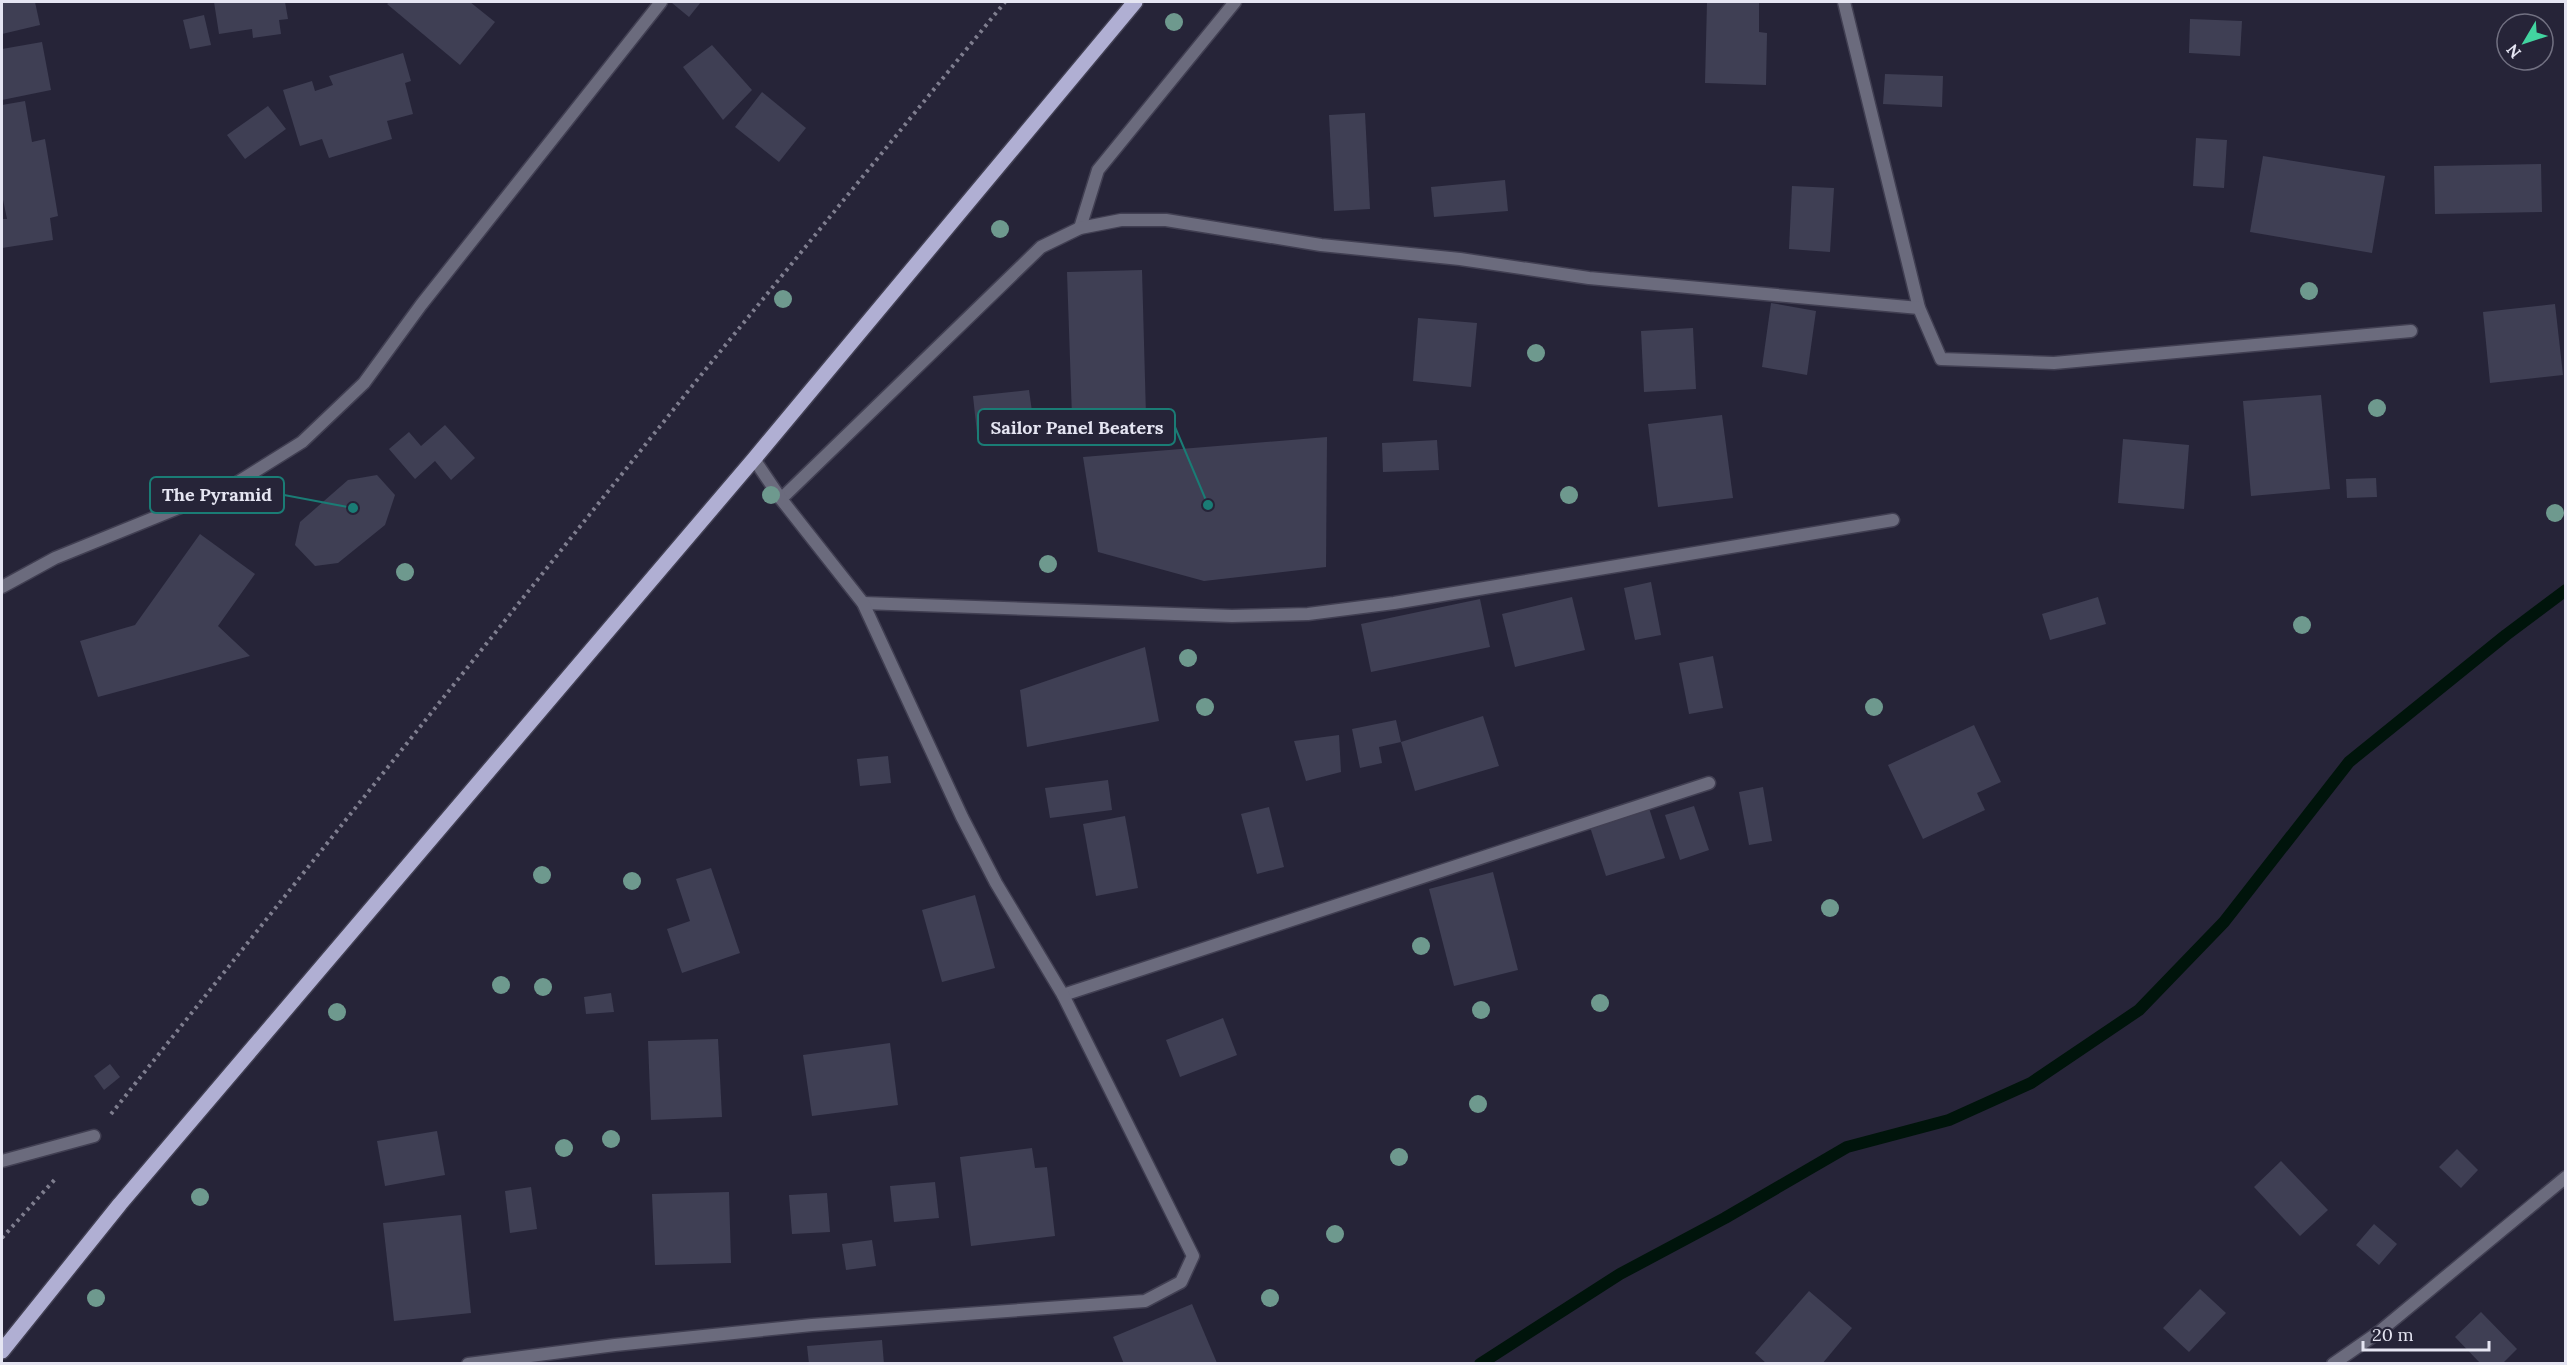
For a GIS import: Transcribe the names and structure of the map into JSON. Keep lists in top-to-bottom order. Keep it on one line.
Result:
{"places":["Sailor Panel Beaters","The Pyramid"],"scale_bar":"20 m","north":"bottom left"}
